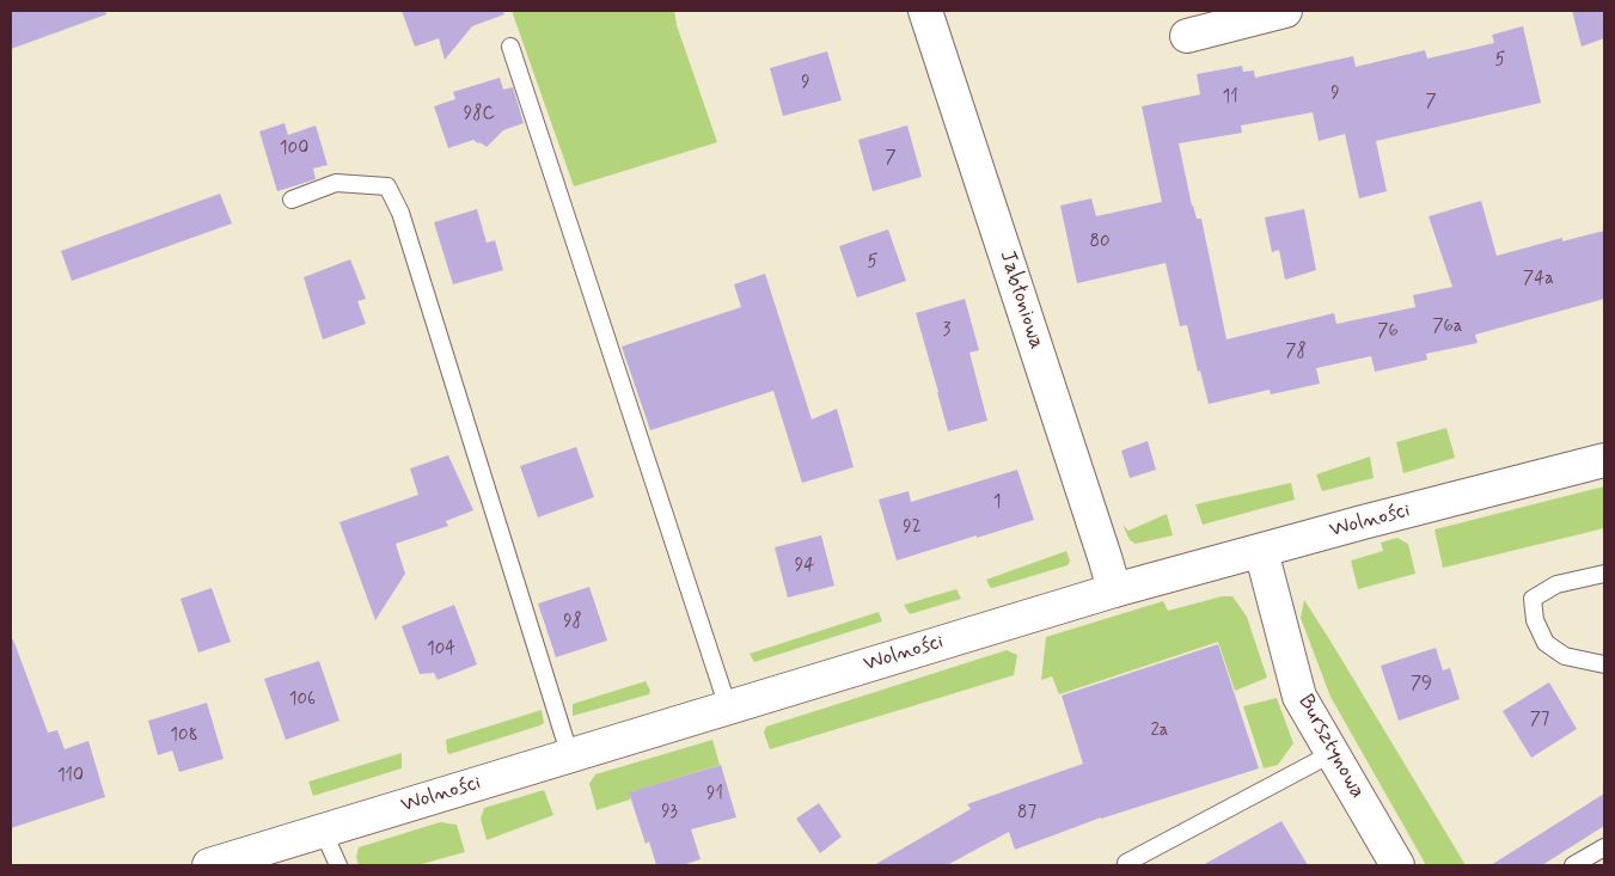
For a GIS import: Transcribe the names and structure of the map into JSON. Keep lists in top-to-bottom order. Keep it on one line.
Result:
{"streets":{"street":["Jabłoniowa","Wolności","Bursztynowa"]},"crossings":[["Jabłoniowa","Wolności"],["Wolności","Bursztynowa"]],"house_numbers":["5","9","9","11","7","98C","100","7","80","5","74a","76a","3","76","78","1","92","94","98","104","79","106","77","2a","108","110","91","93","87"]}
